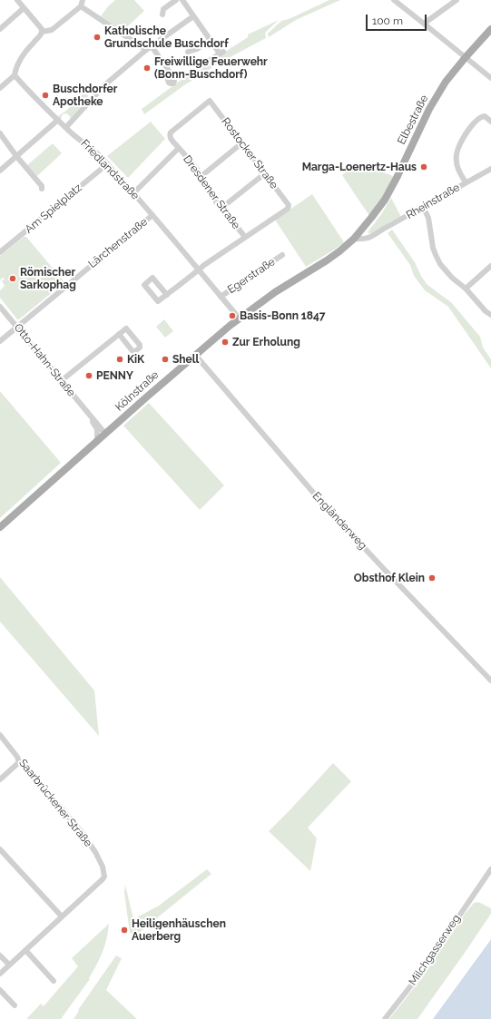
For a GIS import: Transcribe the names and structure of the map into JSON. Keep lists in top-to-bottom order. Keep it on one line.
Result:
{"streets":{"main road":["Elbestraße","Kölnstraße"],"street":["Rostocker Straße","Friedlandstraße","Dresdener Straße","Rheinstraße","Am Spielplatz","Lärchenstraße","Egerstraße","Otto-Hahn-Straße","Engländerweg","Saarbrückener Straße","Milchgasserweg"]},"crossings":[["Elbestraße","Rheinstraße"],["Elbestraße","Kölnstraße"],["Rostocker Straße","Dresdener Straße"],["Friedlandstraße","Am Spielplatz"],["Friedlandstraße","Lärchenstraße"],["Friedlandstraße","Egerstraße"],["Friedlandstraße","Kölnstraße"],["Lärchenstraße","Otto-Hahn-Straße"],["Otto-Hahn-Straße","Kölnstraße"],["Kölnstraße","Engländerweg"]],"places":["Katholische Grundschule Buschdorf","Freiwillige Feuerwehr (Bonn-Buschdorf)","Buschdorfer Apotheke","Marga-Loenertz-Haus","Römischer Sarkophag","Basis-Bonn 1847","Zur Erholung","KiK","Shell","PENNY","Obsthof Klein","Heiligenhäuschen Auerberg"],"scale_bar":"100 m"}
